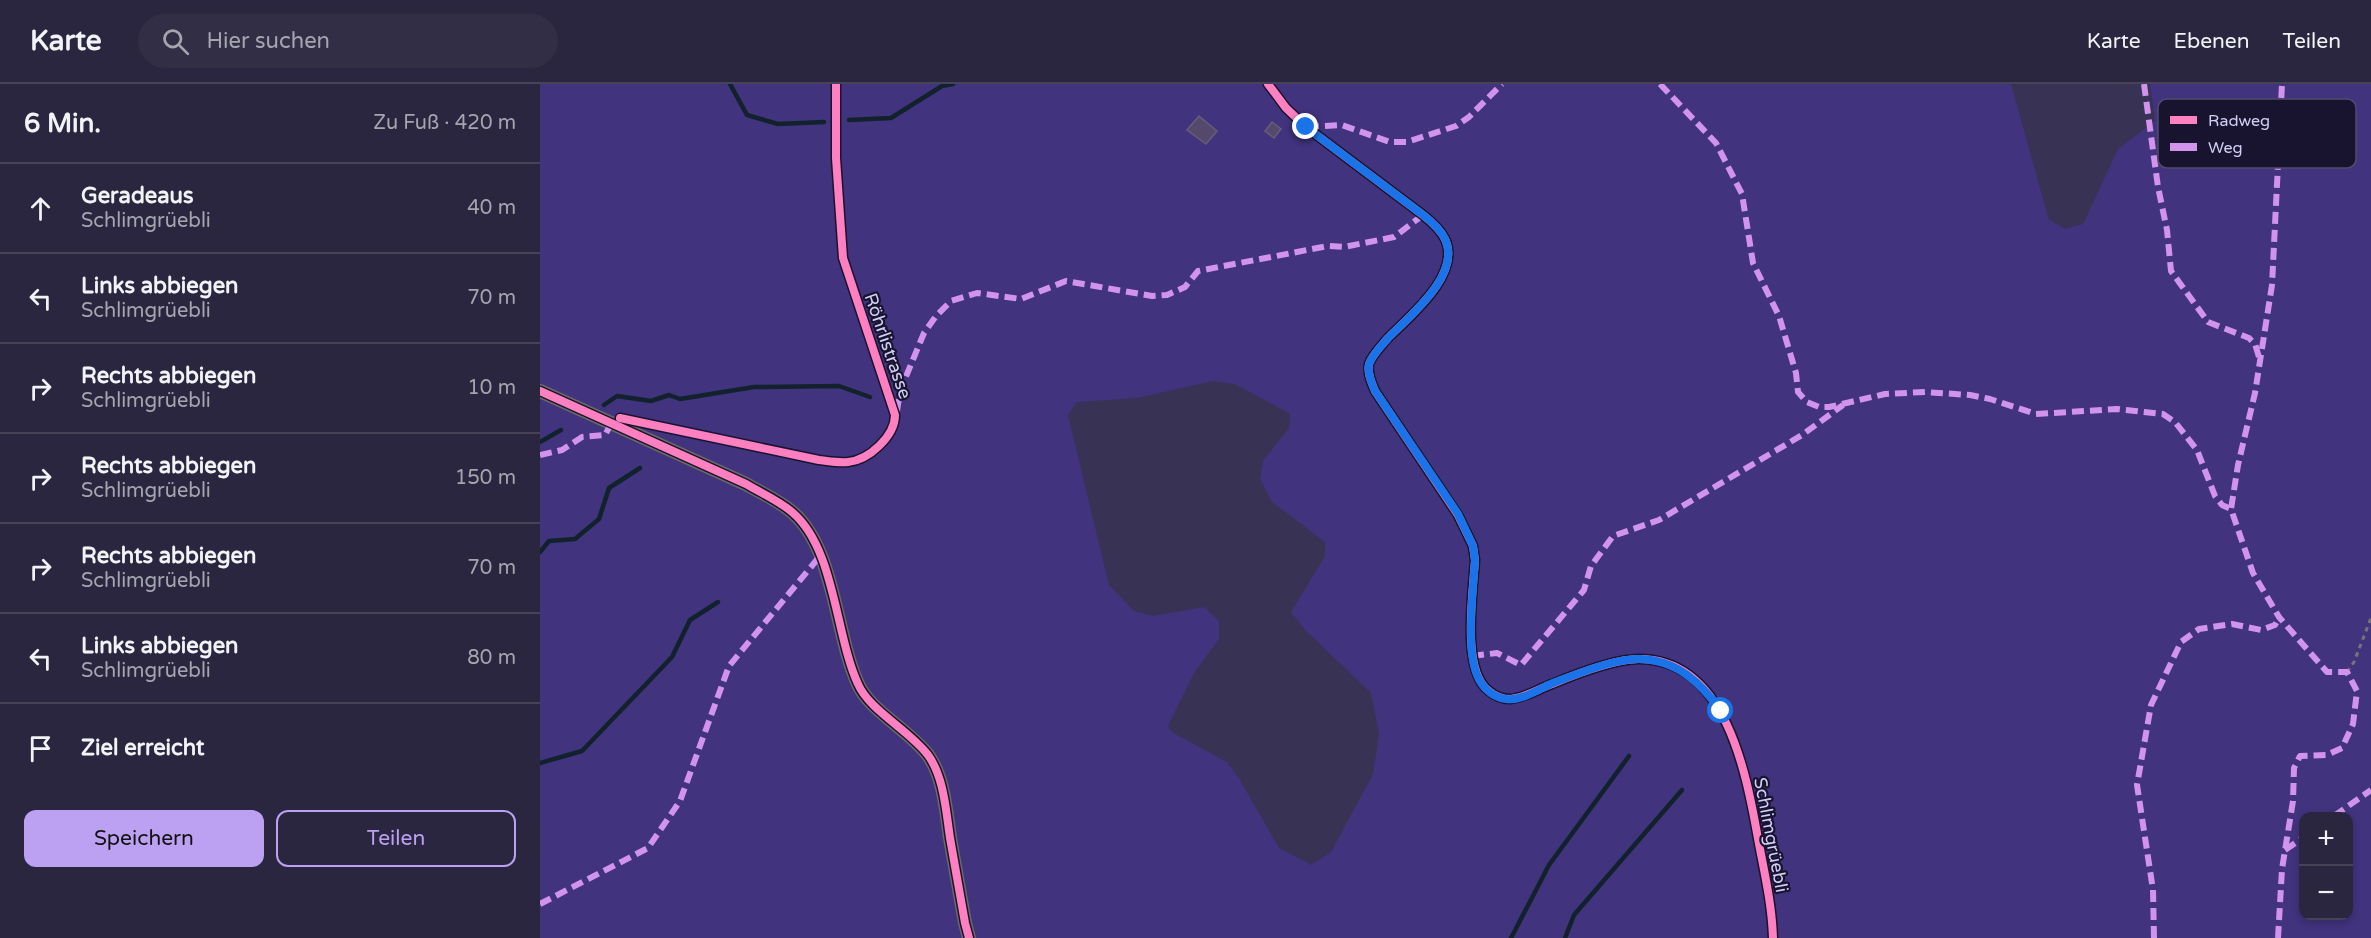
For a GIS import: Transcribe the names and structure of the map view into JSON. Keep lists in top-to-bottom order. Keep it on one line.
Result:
{"streets":{"lane":["Röhrlistrasse","Schlimgrüebli"]},"legend":["Radweg","Weg"],"page":{"header":"Karte","search":"Hier suchen","nav":["Karte","Ebenen","Teilen"],"heading":["6 Min.","Zu Fuß · 420 m"],"list":[["Geradeaus","Schlimgrüebli","40 m"],["Links abbiegen","Schlimgrüebli","70 m"],["Rechts abbiegen","Schlimgrüebli","10 m"],["Rechts abbiegen","Schlimgrüebli","150 m"],["Rechts abbiegen","Schlimgrüebli","70 m"],["Links abbiegen","Schlimgrüebli","80 m"],"Ziel erreicht"],"buttons":["Speichern","Teilen"],"map_buttons":["+","−"]}}
